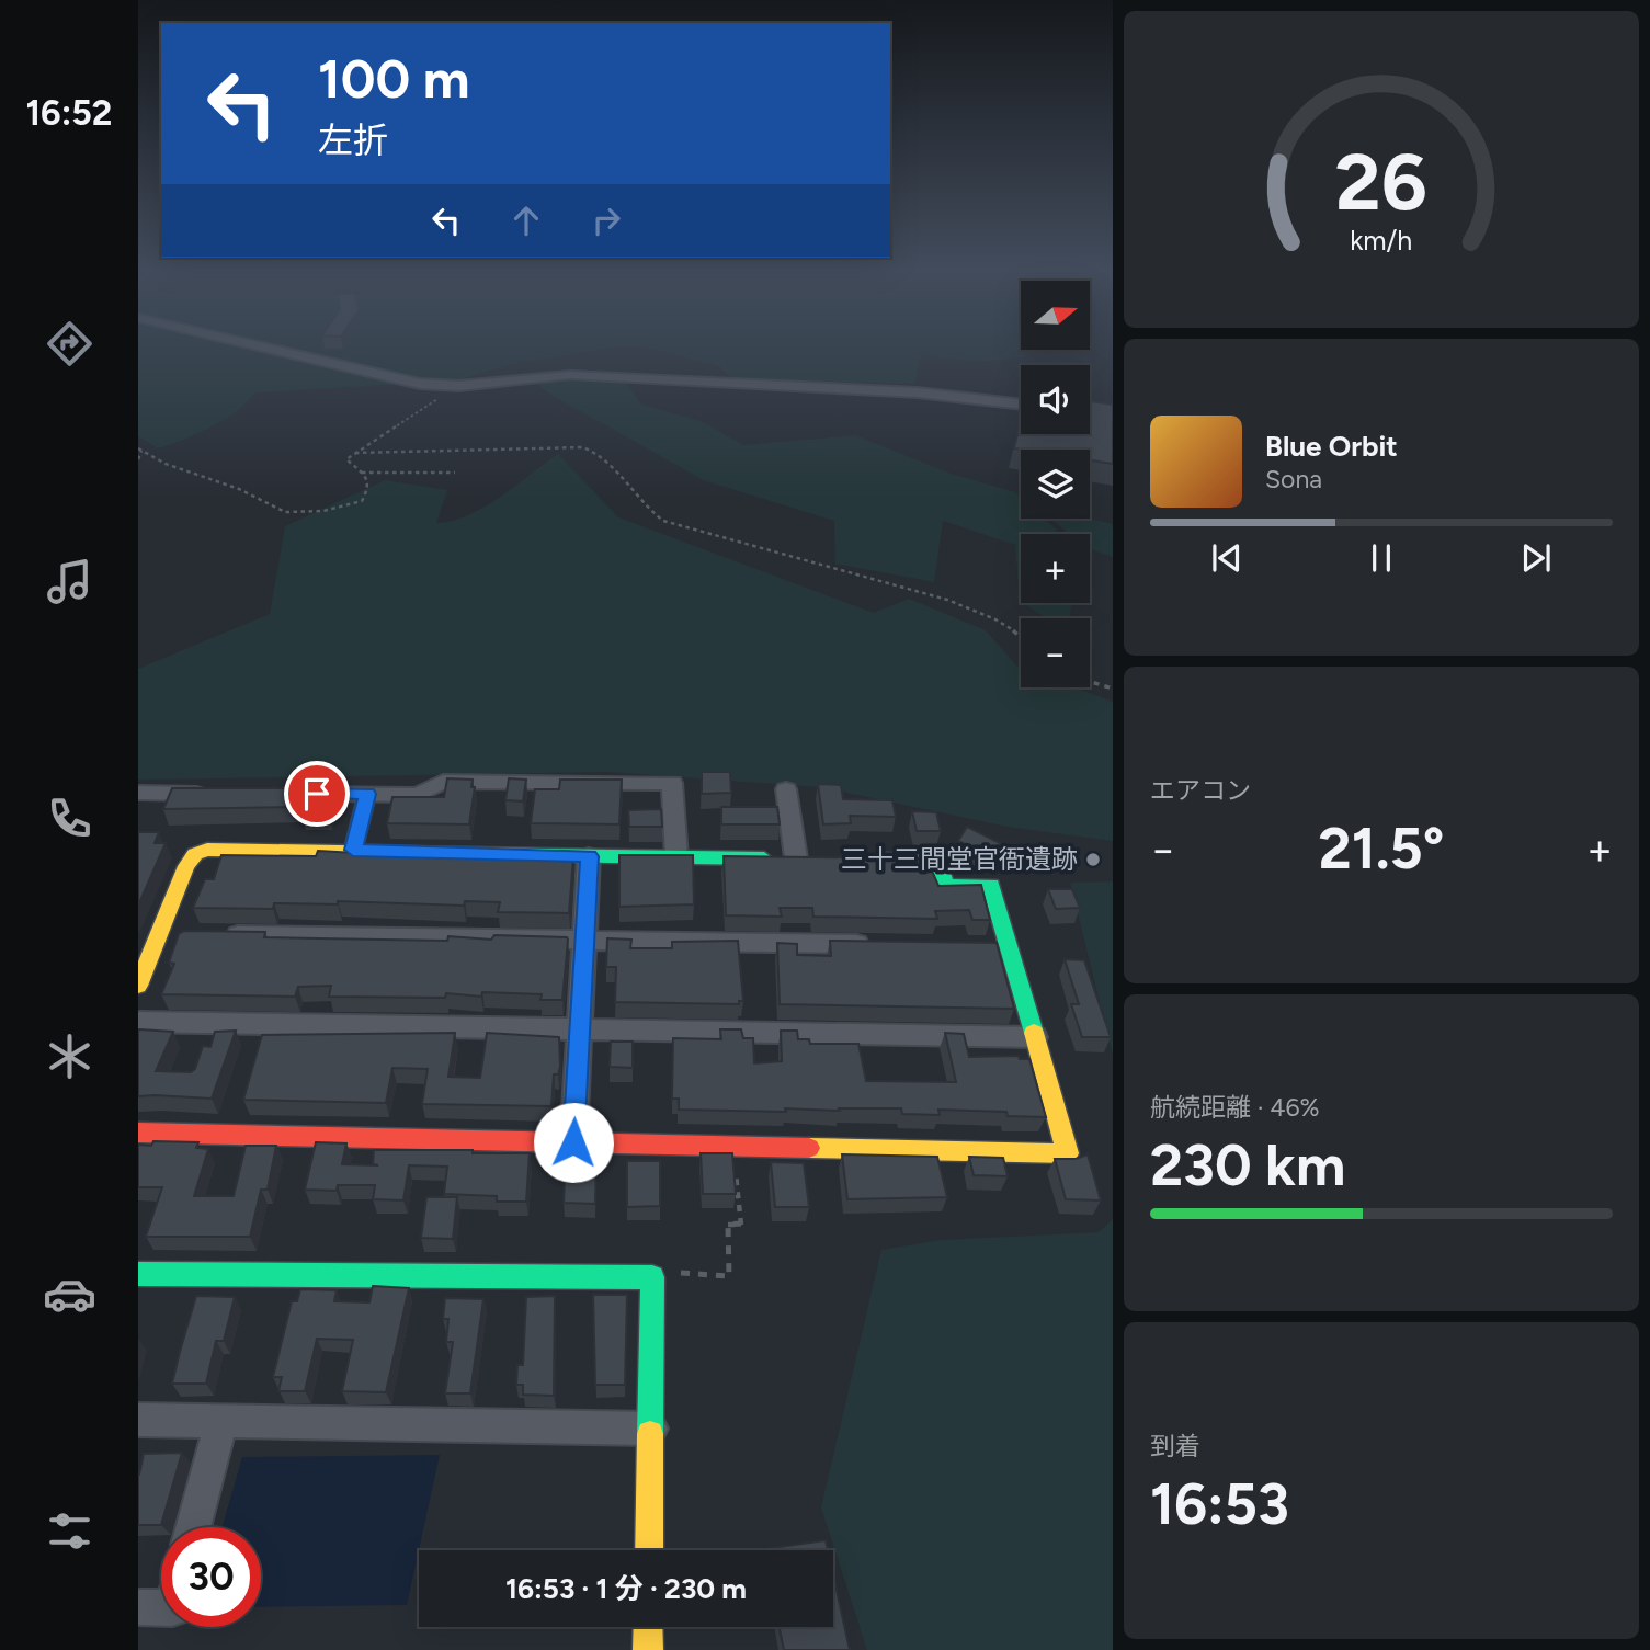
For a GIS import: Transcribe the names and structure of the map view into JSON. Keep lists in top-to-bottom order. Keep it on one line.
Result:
{"places":["三十三間堂官衙遺跡"],"north":"right","page":{"tabs":"16:52","turn":["100 m","左折"],"map_buttons":["+","−"],"song":["Blue Orbit","Sona"],"tile":["エアコン",["航続距離 · 46%","230 km"],["到着","16:53"]],"heat":["−","21.5°","+"],"limit":"30","trip":"16:53 · 1 分 · 230 m","gauge":["26","km/h"]}}
